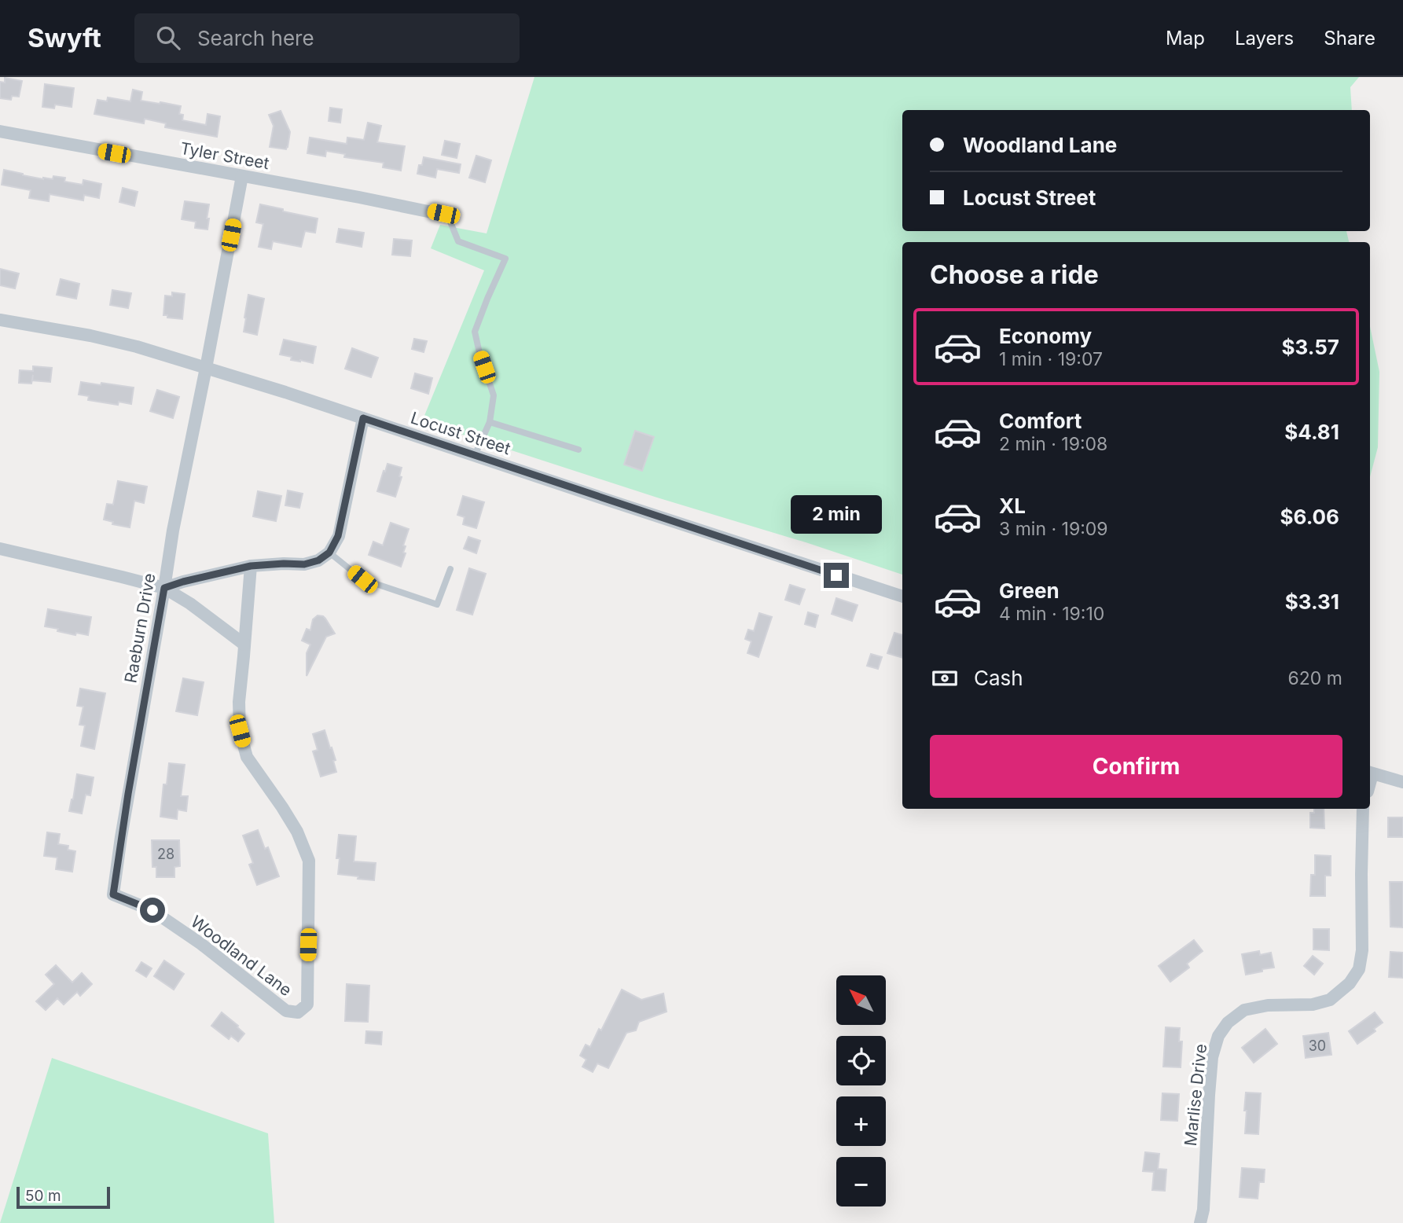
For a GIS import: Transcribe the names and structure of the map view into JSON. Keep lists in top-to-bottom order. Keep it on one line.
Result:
{"streets":{"street":["Tyler Street","Locust Street","Raeburn Drive","Woodland Lane","Marlise Drive"]},"crossings":[["Tyler Street","Raeburn Drive"],["Locust Street","Raeburn Drive"],["Raeburn Drive","Woodland Lane"]],"house_numbers":["28","30"],"scale_bar":"50 m","north":"top left","page":{"header":"Swyft","search":"Search here","nav":["Map","Layers","Share"],"banner":["Woodland Lane","Locust Street"],"heading":"Choose a ride","list":[{"name":"Economy","note":"1 min · 19:07","value":"$3.57"},{"name":"Comfort","note":"2 min · 19:08","value":"$4.81"},{"name":"XL","note":"3 min · 19:09","value":"$6.06"},{"name":"Green","note":"4 min · 19:10","value":"$3.31"}],"bubble":"2 min","pay":["Cash","620 m"],"buttons":"Confirm","map_buttons":["+","−"],"scale":"50 m"}}
